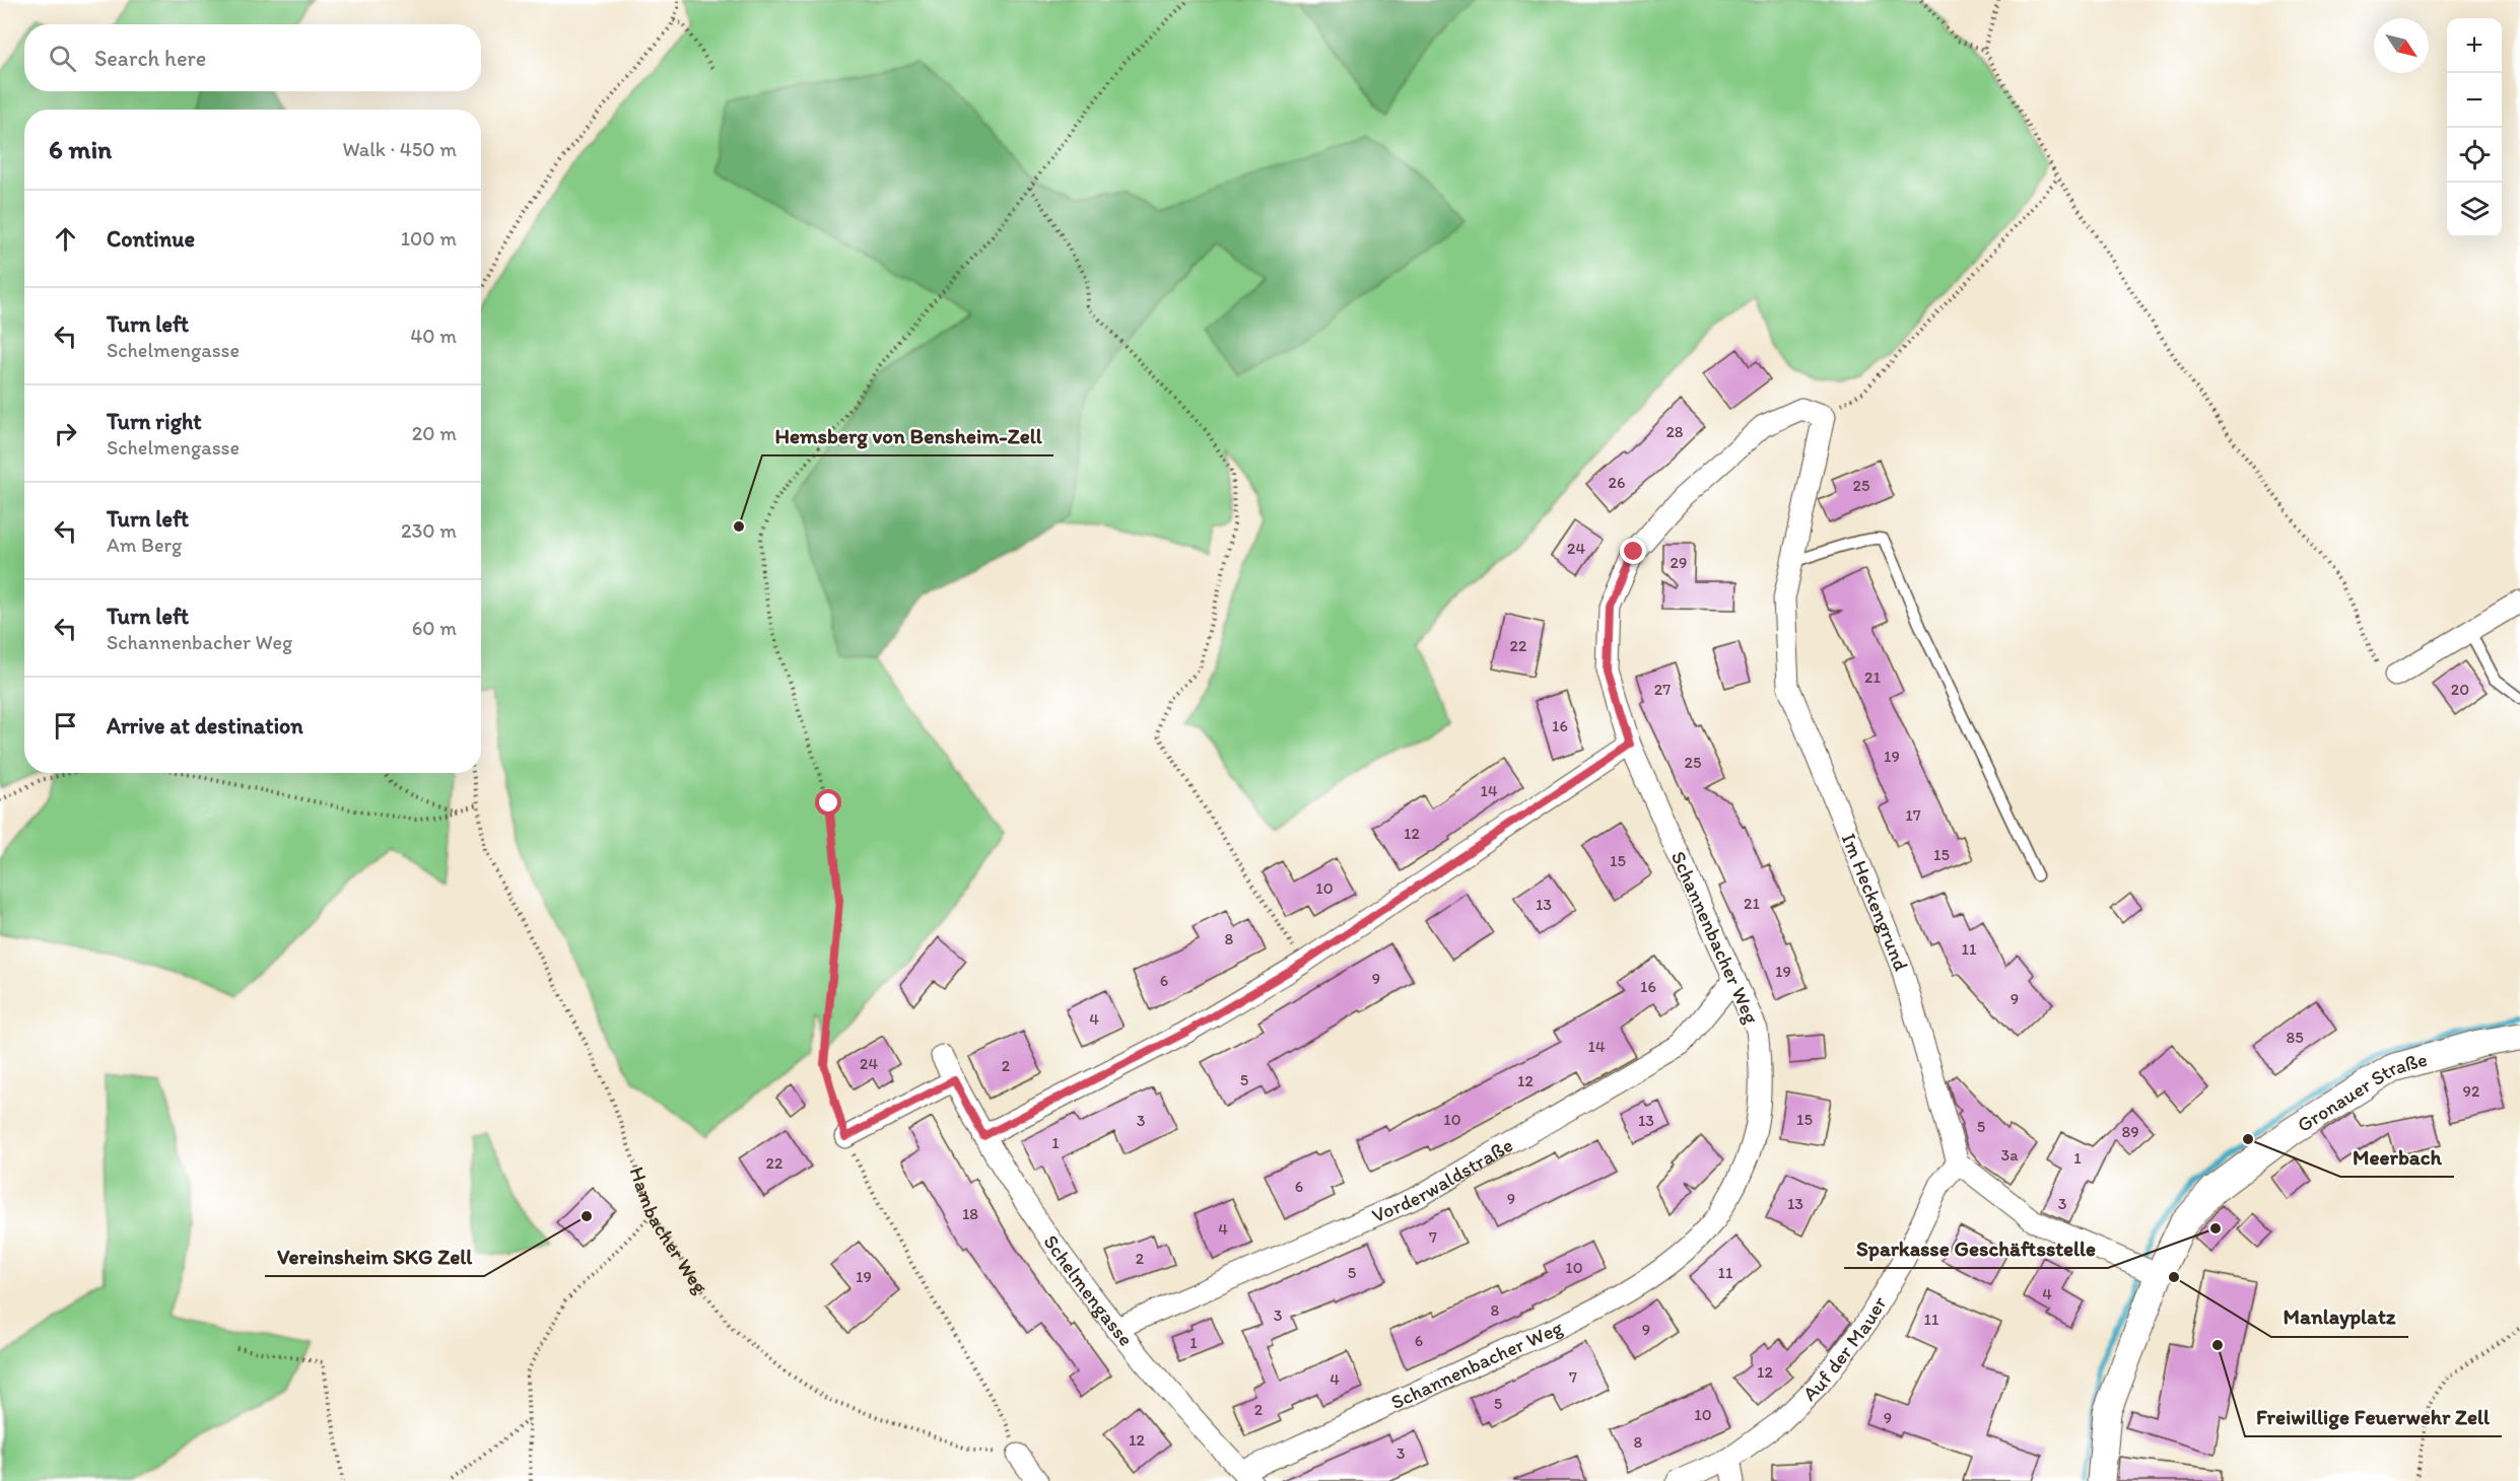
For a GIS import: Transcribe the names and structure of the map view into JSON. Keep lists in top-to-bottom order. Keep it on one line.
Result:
{"streets":{"street":["Im Heckengrund","Schannenbacher Weg","Gronauer Straße","Vorderwaldstraße","Schelmengasse","Auf der Mauer"],"path":["Hambacher Weg"]},"crossings":[["Im Heckengrund","Schannenbacher Weg"],["Im Heckengrund","Auf der Mauer"],["Schannenbacher Weg","Vorderwaldstraße"],["Schannenbacher Weg","Schelmengasse"],["Vorderwaldstraße","Schelmengasse"]],"places":["Hemsberg von Bensheim-Zell","Meerbach","Vereinsheim SKG Zell","Sparkasse Geschäftsstelle","Manlayplatz","Freiwillige Feuerwehr Zell"],"house_numbers":["28","26","25","24","29","22","21","27","20","16","19","25","14","17","12","15","15","10","21","13","8","11","19","9","6","16","9","4","85","14","24","2","5","12","92","10","15","3","13","5","89","1","3a","1","22","6","9","13","3","18","4","7","2","10","5","11","19","4","8","3","11","9","6","1","12","7","4","5","2","10","9","12","8","3"],"north":"bottom right","page":{"map_buttons":["+","−"],"search":"Search here","heading":["6 min","Walk · 450 m"],"list":[["Continue","100 m"],["Turn left","Schelmengasse","40 m"],["Turn right","Schelmengasse","20 m"],["Turn left","Am Berg","230 m"],["Turn left","Schannenbacher Weg","60 m"],"Arrive at destination"]}}
